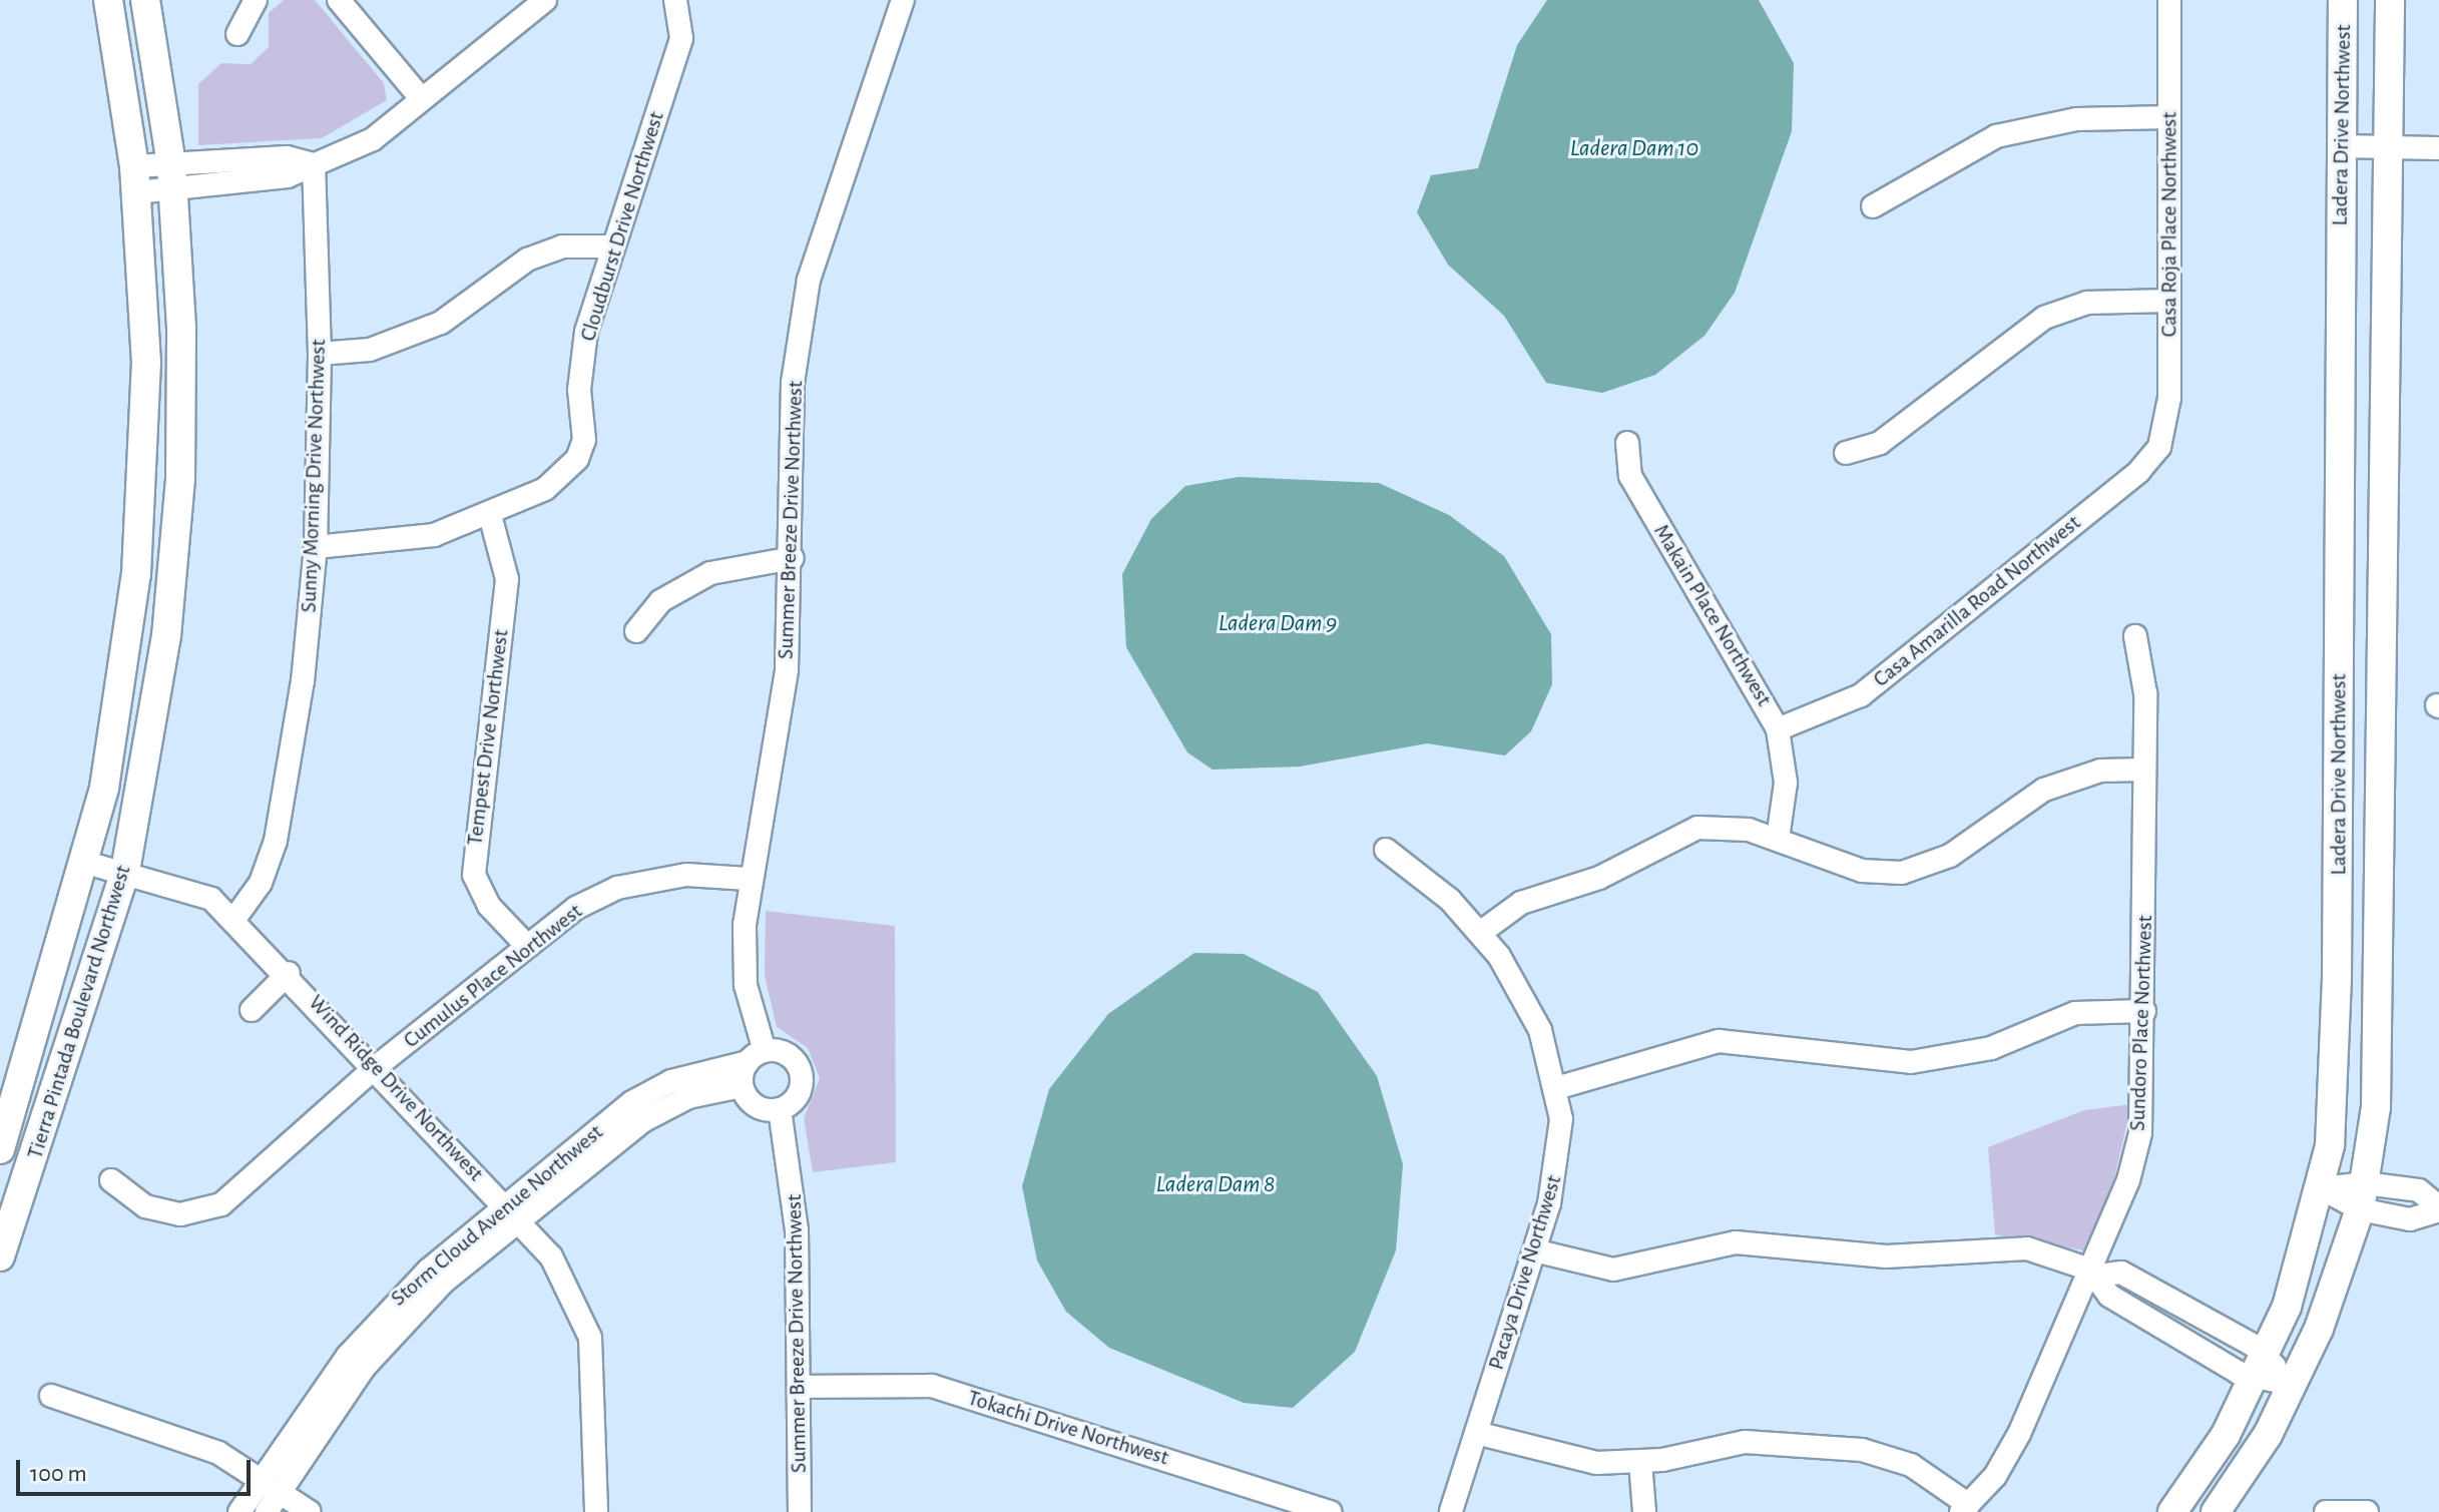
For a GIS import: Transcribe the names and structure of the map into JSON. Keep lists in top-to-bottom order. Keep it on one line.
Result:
{"streets":{"main road":["Ladera Drive Northwest","Tierra Pintada Boulevard Northwest"],"street":["Casa Roja Place Northwest","Cloudburst Drive Northwest","Sunny Morning Drive Northwest","Summer Breeze Drive Northwest","Casa Amarilla Road Northwest","Makain Place Northwest","Tempest Drive Northwest","Cumulus Place Northwest","Sundoro Place Northwest","Wind Ridge Drive Northwest","Storm Cloud Avenue Northwest","Pacaya Drive Northwest","Tokachi Drive Northwest"]},"crossings":[["Casa Roja Place Northwest","Casa Amarilla Road Northwest"],["Cloudburst Drive Northwest","Sunny Morning Drive Northwest"],["Cloudburst Drive Northwest","Tempest Drive Northwest"],["Sunny Morning Drive Northwest","Wind Ridge Drive Northwest"],["Summer Breeze Drive Northwest","Cumulus Place Northwest"],["Summer Breeze Drive Northwest","Storm Cloud Avenue Northwest"],["Summer Breeze Drive Northwest","Tokachi Drive Northwest"],["Casa Amarilla Road Northwest","Makain Place Northwest"],["Tempest Drive Northwest","Cumulus Place Northwest"],["Cumulus Place Northwest","Wind Ridge Drive Northwest"],["Tierra Pintada Boulevard Northwest","Wind Ridge Drive Northwest"],["Wind Ridge Drive Northwest","Storm Cloud Avenue Northwest"]],"water":["Ladera Dam 10","Ladera Dam 9","Ladera Dam 8"],"scale_bar":"100 m"}
